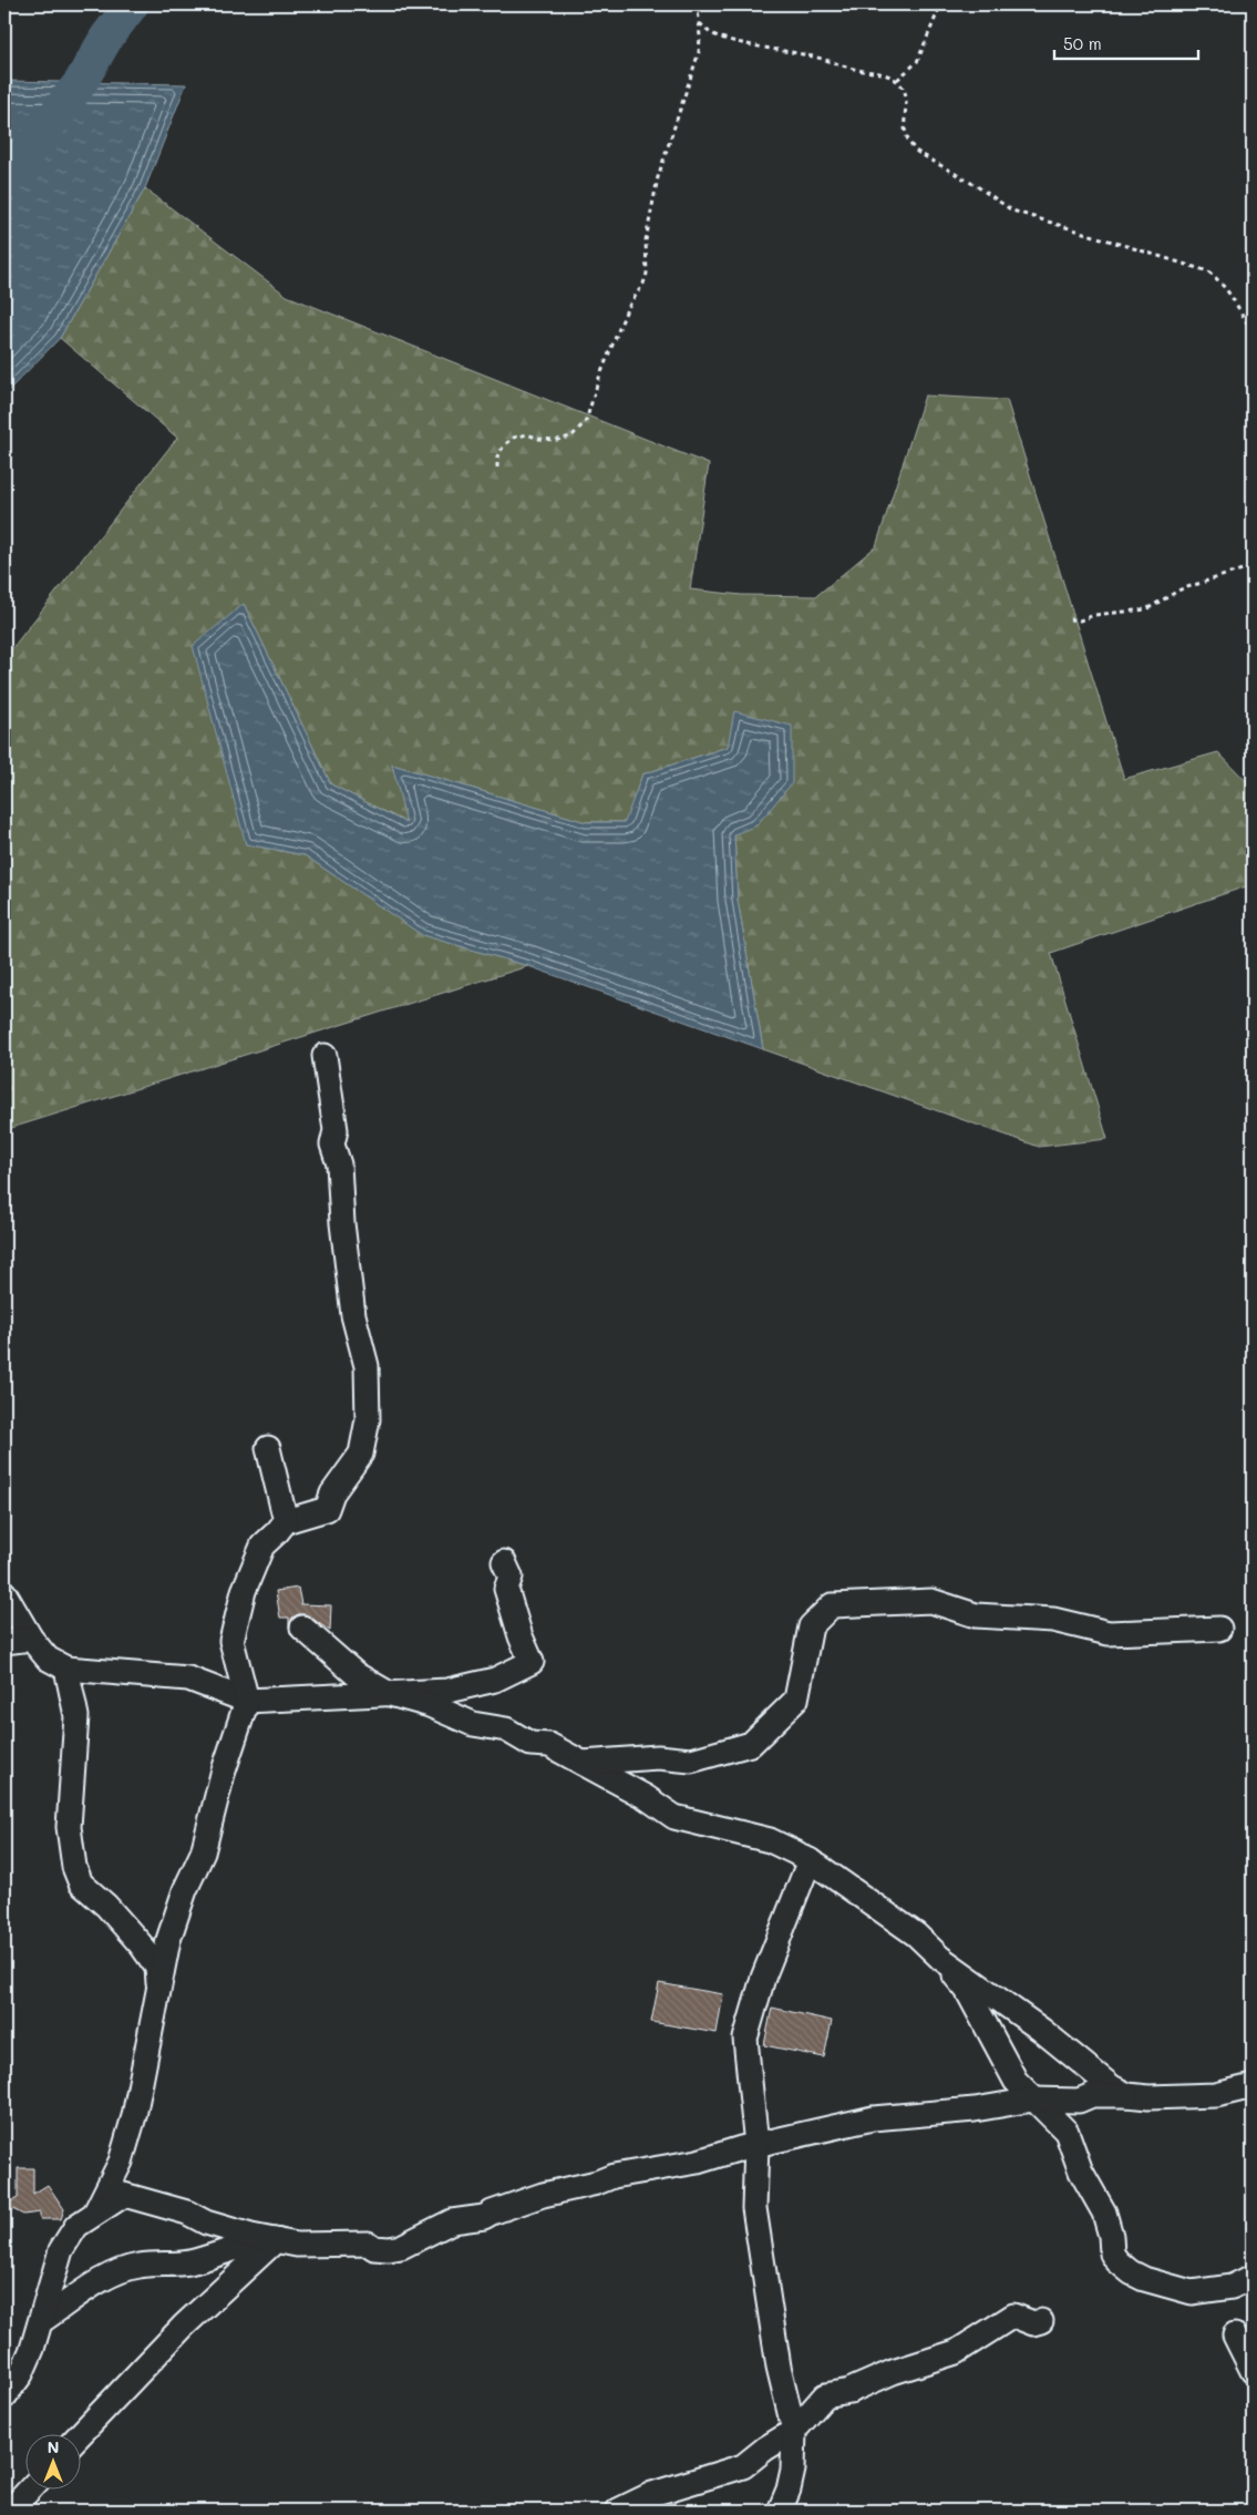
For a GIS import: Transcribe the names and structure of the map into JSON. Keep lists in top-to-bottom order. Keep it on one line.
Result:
{"scale_bar":"50 m","north":"top"}
